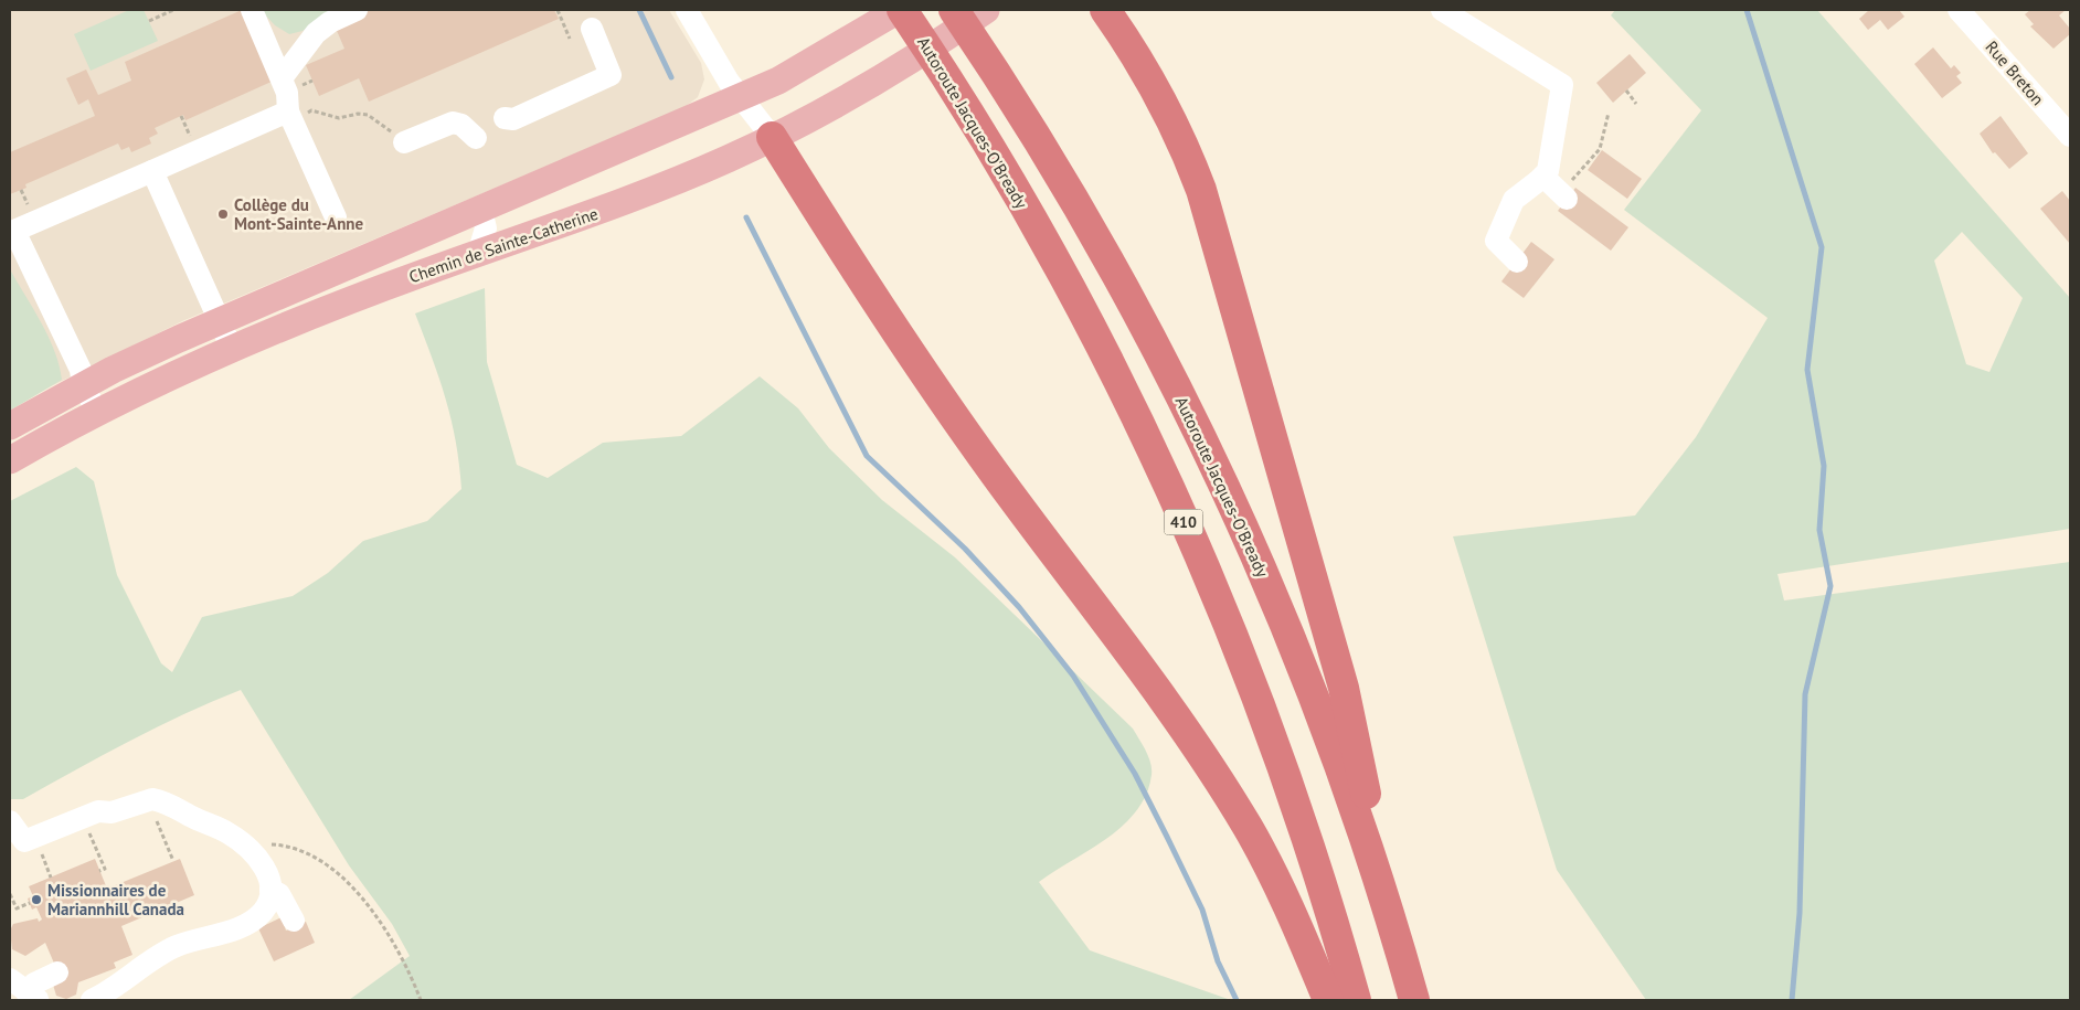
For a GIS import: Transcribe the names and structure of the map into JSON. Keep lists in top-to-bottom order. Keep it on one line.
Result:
{"streets":{"highway":["Autoroute Jacques-O'Bready","410"],"main road":["Chemin de Sainte-Catherine"],"street":["Rue Breton"]},"crossings":[["Autoroute Jacques-O'Bready","Chemin de Sainte-Catherine"]],"places":["Collège du Mont-Sainte-Anne","Missionnaires de Mariannhill Canada"]}
